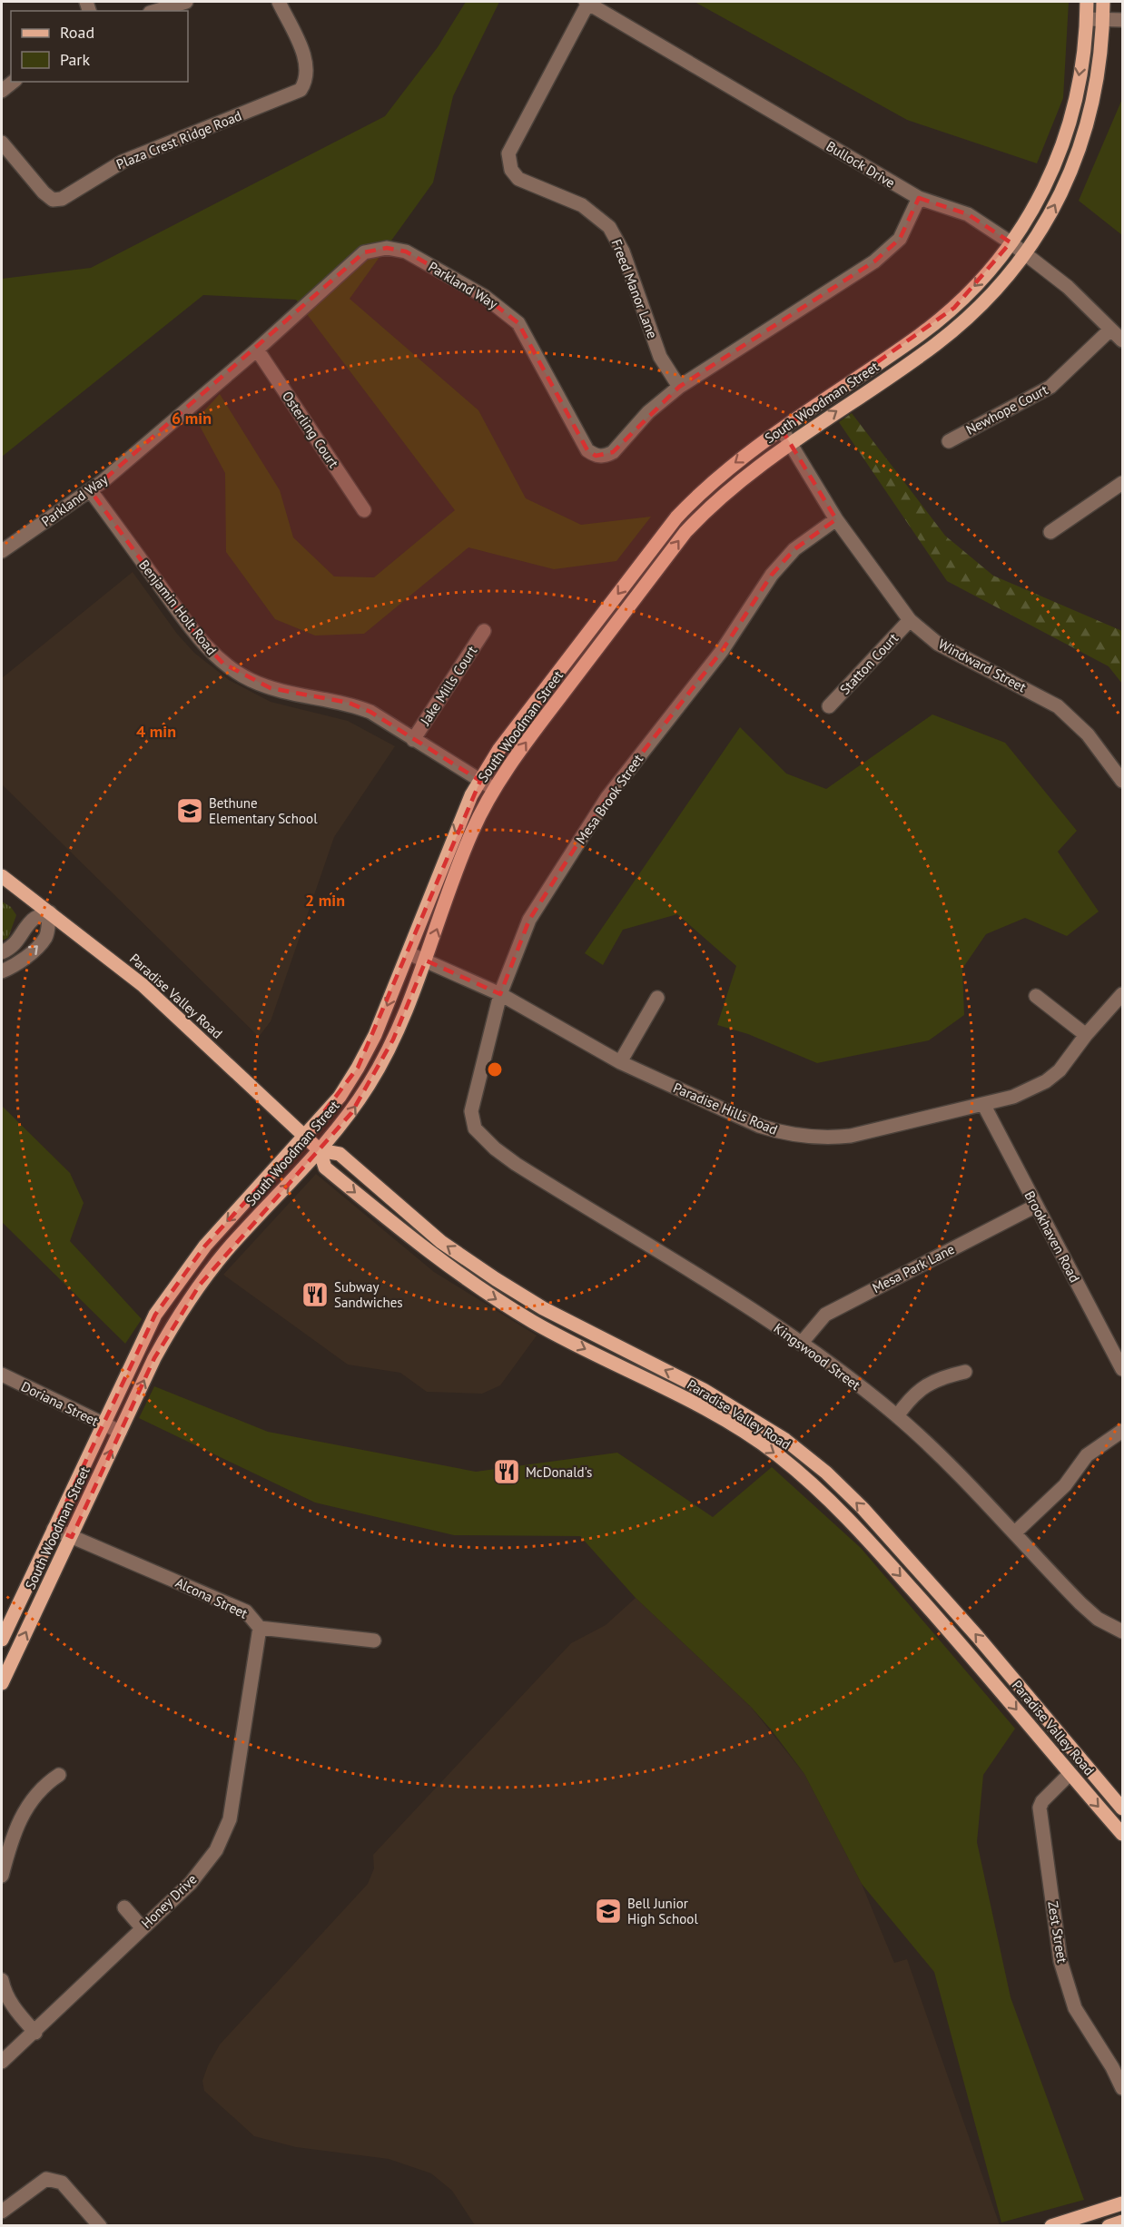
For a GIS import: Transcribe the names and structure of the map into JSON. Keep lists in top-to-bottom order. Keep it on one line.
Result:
{"streets":{"main road":["South Woodman Street","Paradise Valley Road"],"street":["Plaza Crest Ridge Road","Bullock Drive","Parkland Way","Freed Manor Lane","Newhope Court","Osterling Court","Benjamin Holt Road","Statton Court","Windward Street","Jake Mills Court","Mesa Brook Street","Paradise Hills Road","Brookhaven Road","Mesa Park Lane","Kingswood Street","Doriana Street","Alcona Street","Honey Drive","Zest Street"]},"crossings":[["Bullock Drive","Parkland Way"],["Bullock Drive","Freed Manor Lane"],["Bullock Drive","South Woodman Street"],["Bullock Drive","Newhope Court"],["Parkland Way","Freed Manor Lane"],["Parkland Way","Osterling Court"],["Parkland Way","Benjamin Holt Road"],["South Woodman Street","Benjamin Holt Road"],["South Woodman Street","Windward Street"],["South Woodman Street","Paradise Valley Road"],["South Woodman Street","Paradise Hills Road"],["South Woodman Street","Doriana Street"],["South Woodman Street","Alcona Street"],["Benjamin Holt Road","Jake Mills Court"],["Statton Court","Windward Street"],["Windward Street","Mesa Brook Street"],["Mesa Brook Street","Paradise Hills Road"],["Mesa Brook Street","Kingswood Street"],["Paradise Valley Road","Zest Street"],["Paradise Hills Road","Brookhaven Road"],["Brookhaven Road","Mesa Park Lane"],["Mesa Park Lane","Kingswood Street"],["Alcona Street","Honey Drive"]],"places":{"school or university":["Bethune Elementary School","Bell Junior High School"],"restaurant":["Subway Sandwiches","McDonald's"]},"legend":["Road","Park"],"rings":["6 min","4 min","2 min"]}
